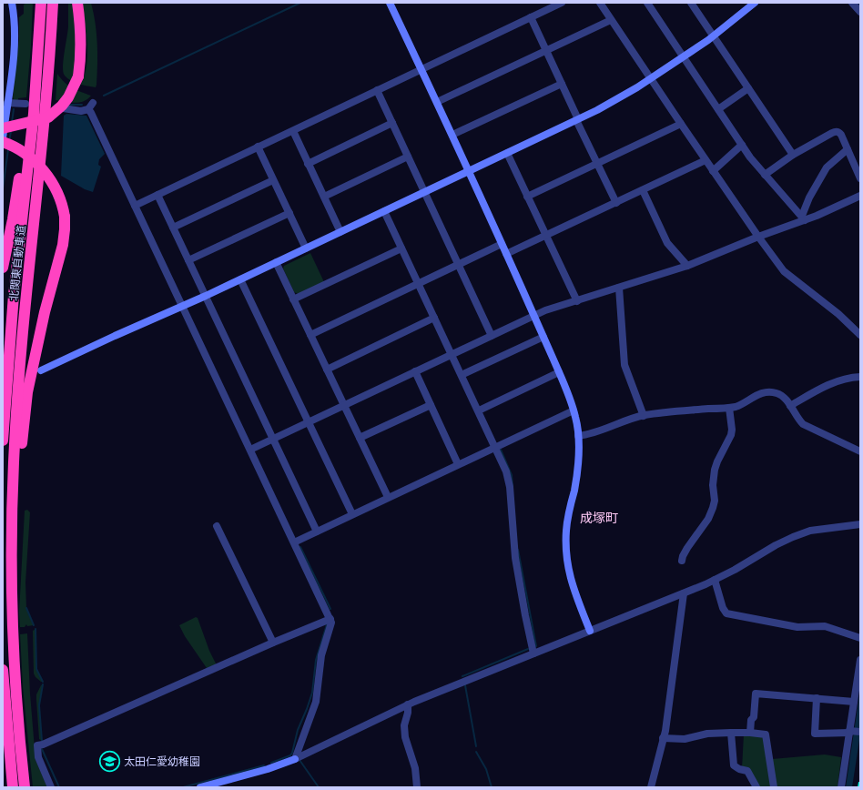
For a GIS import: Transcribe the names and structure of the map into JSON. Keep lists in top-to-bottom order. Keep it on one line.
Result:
{"streets":{"highway":["北関東自動車道"]},"districts":["成塚町"],"places":{"school or university":["太田仁愛幼稚園"]}}
